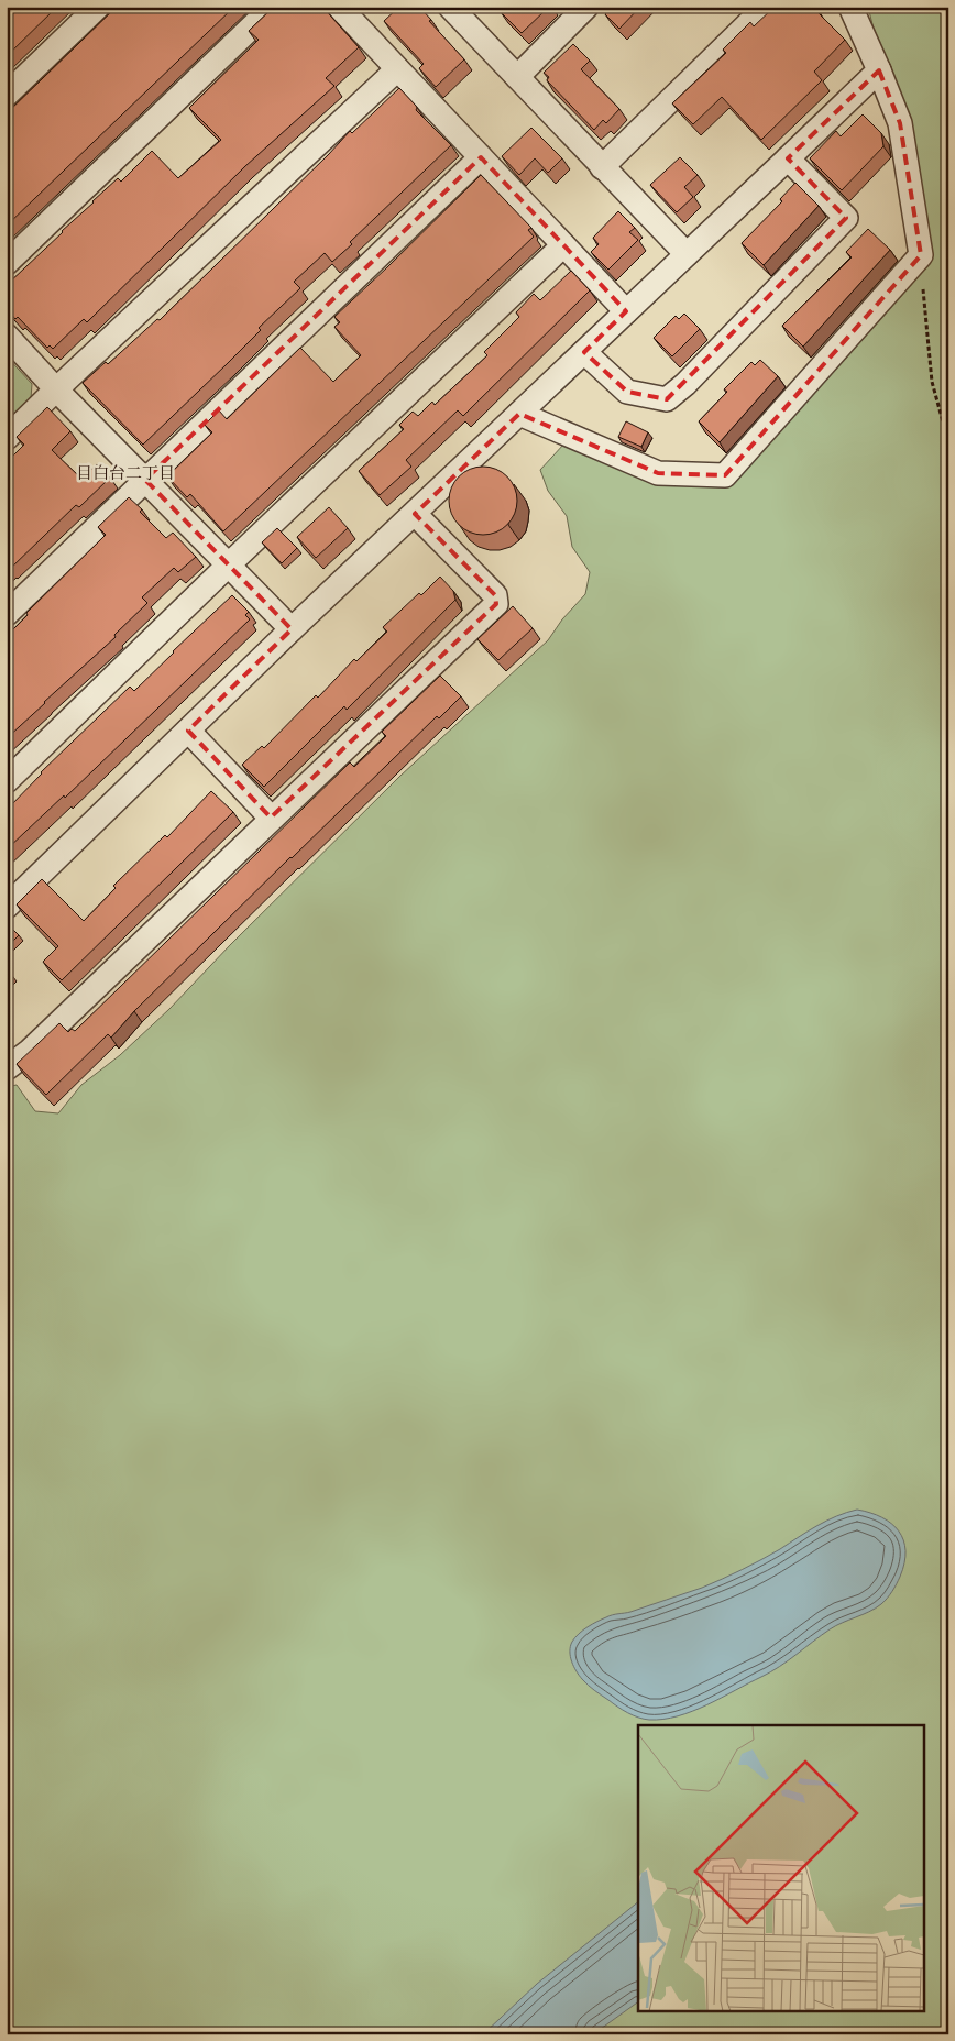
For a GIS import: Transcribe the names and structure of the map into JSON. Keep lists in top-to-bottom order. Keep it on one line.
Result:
{"districts":["目白台二丁目"]}
